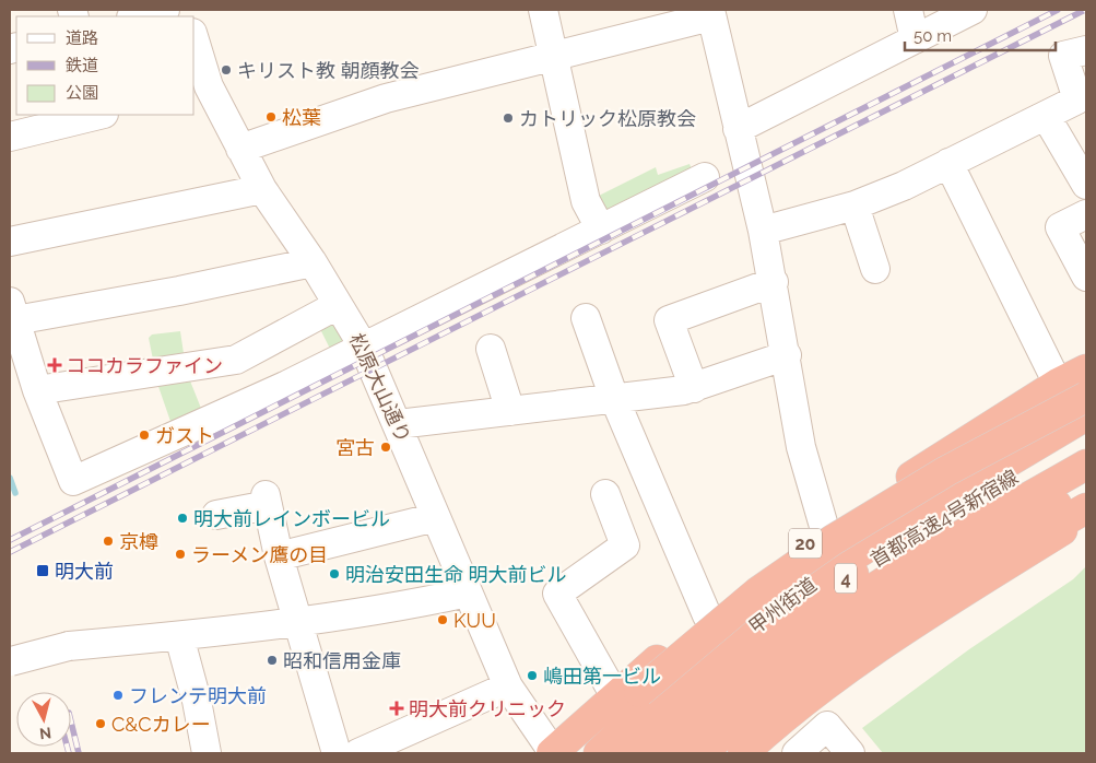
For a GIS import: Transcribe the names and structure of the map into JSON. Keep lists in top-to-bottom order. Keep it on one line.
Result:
{"streets":{"highway":["首都高速4号新宿線","20","4","甲州街道"],"street":["松原大山通り"]},"places":{"other":["キリスト教 朝顔教会","松葉","カトリック松原教会","ガスト","宮古","明大前レインボービル","京樽","ラーメン鷹の目","明治安田生命 明大前ビル","KUU","昭和信用金庫","嶋田第一ビル","フレンテ明大前","C&Cカレー"],"health":["ココカラファイン","明大前クリニック"],"transit":["明大前"]},"legend":["道路","鉄道","公園"],"scale_bar":"50 m","north":"bottom"}
